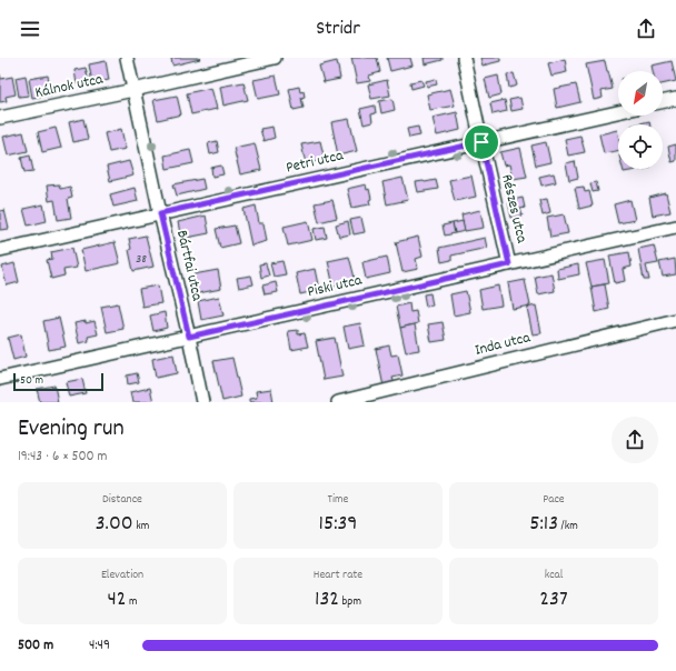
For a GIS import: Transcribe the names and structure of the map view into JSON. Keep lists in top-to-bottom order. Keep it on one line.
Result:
{"streets":{"street":["Kálnok utca","Petri utca","Részes utca","Bártfai utca","Piski utca","Inda utca"]},"crossings":[["Kálnok utca","Bártfai utca"],["Petri utca","Részes utca"],["Petri utca","Bártfai utca"],["Részes utca","Piski utca"],["Bártfai utca","Piski utca"]],"house_numbers":["38"],"scale_bar":"50 m","north":"bottom left","page":{"header":"Stridr","scale":"50 m","heading":["Evening run","19:43 · 6 × 500 m"],"stats":[["Distance","3.00 km"],["Time","15:39"],["Pace","5:13 /km"],["Elevation","42 m"],["Heart rate","132 bpm"],["kcal","237"]],"list":[{"name":"500 m","note":"4:49"}]}}
